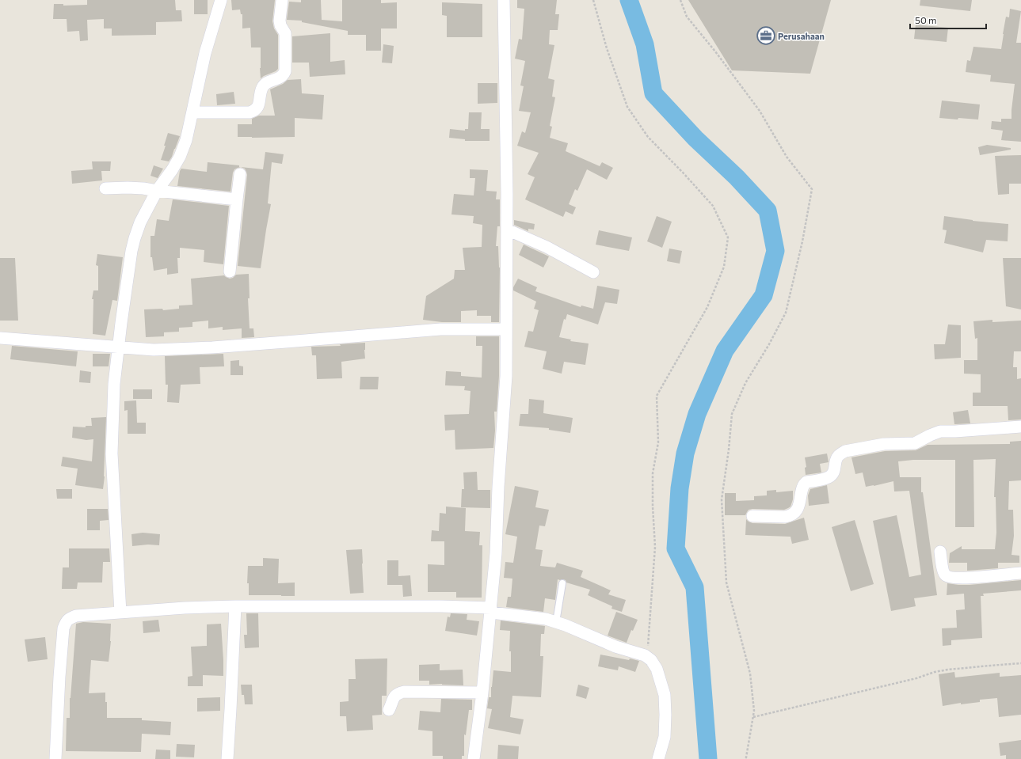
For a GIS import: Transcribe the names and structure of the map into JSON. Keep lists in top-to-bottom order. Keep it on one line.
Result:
{"places":{"office":["Perusahaan"]},"scale_bar":"50 m"}
